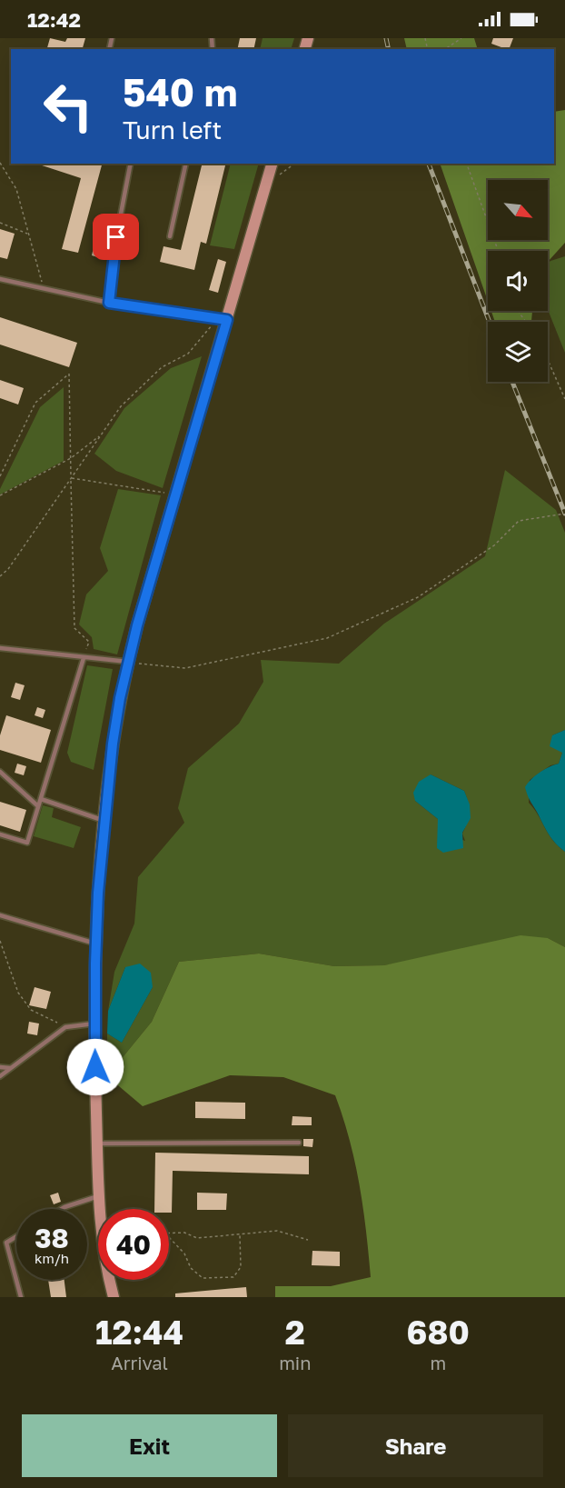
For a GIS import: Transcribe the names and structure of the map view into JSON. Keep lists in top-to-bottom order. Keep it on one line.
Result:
{"north":"bottom right","page":{"status":"12:42","turn":["540 m","Turn left"],"speed":"38 km/h","limit":"40","eta":["12:44","Arrival","2","min","680","m"],"buttons":["Exit","Share"]}}
